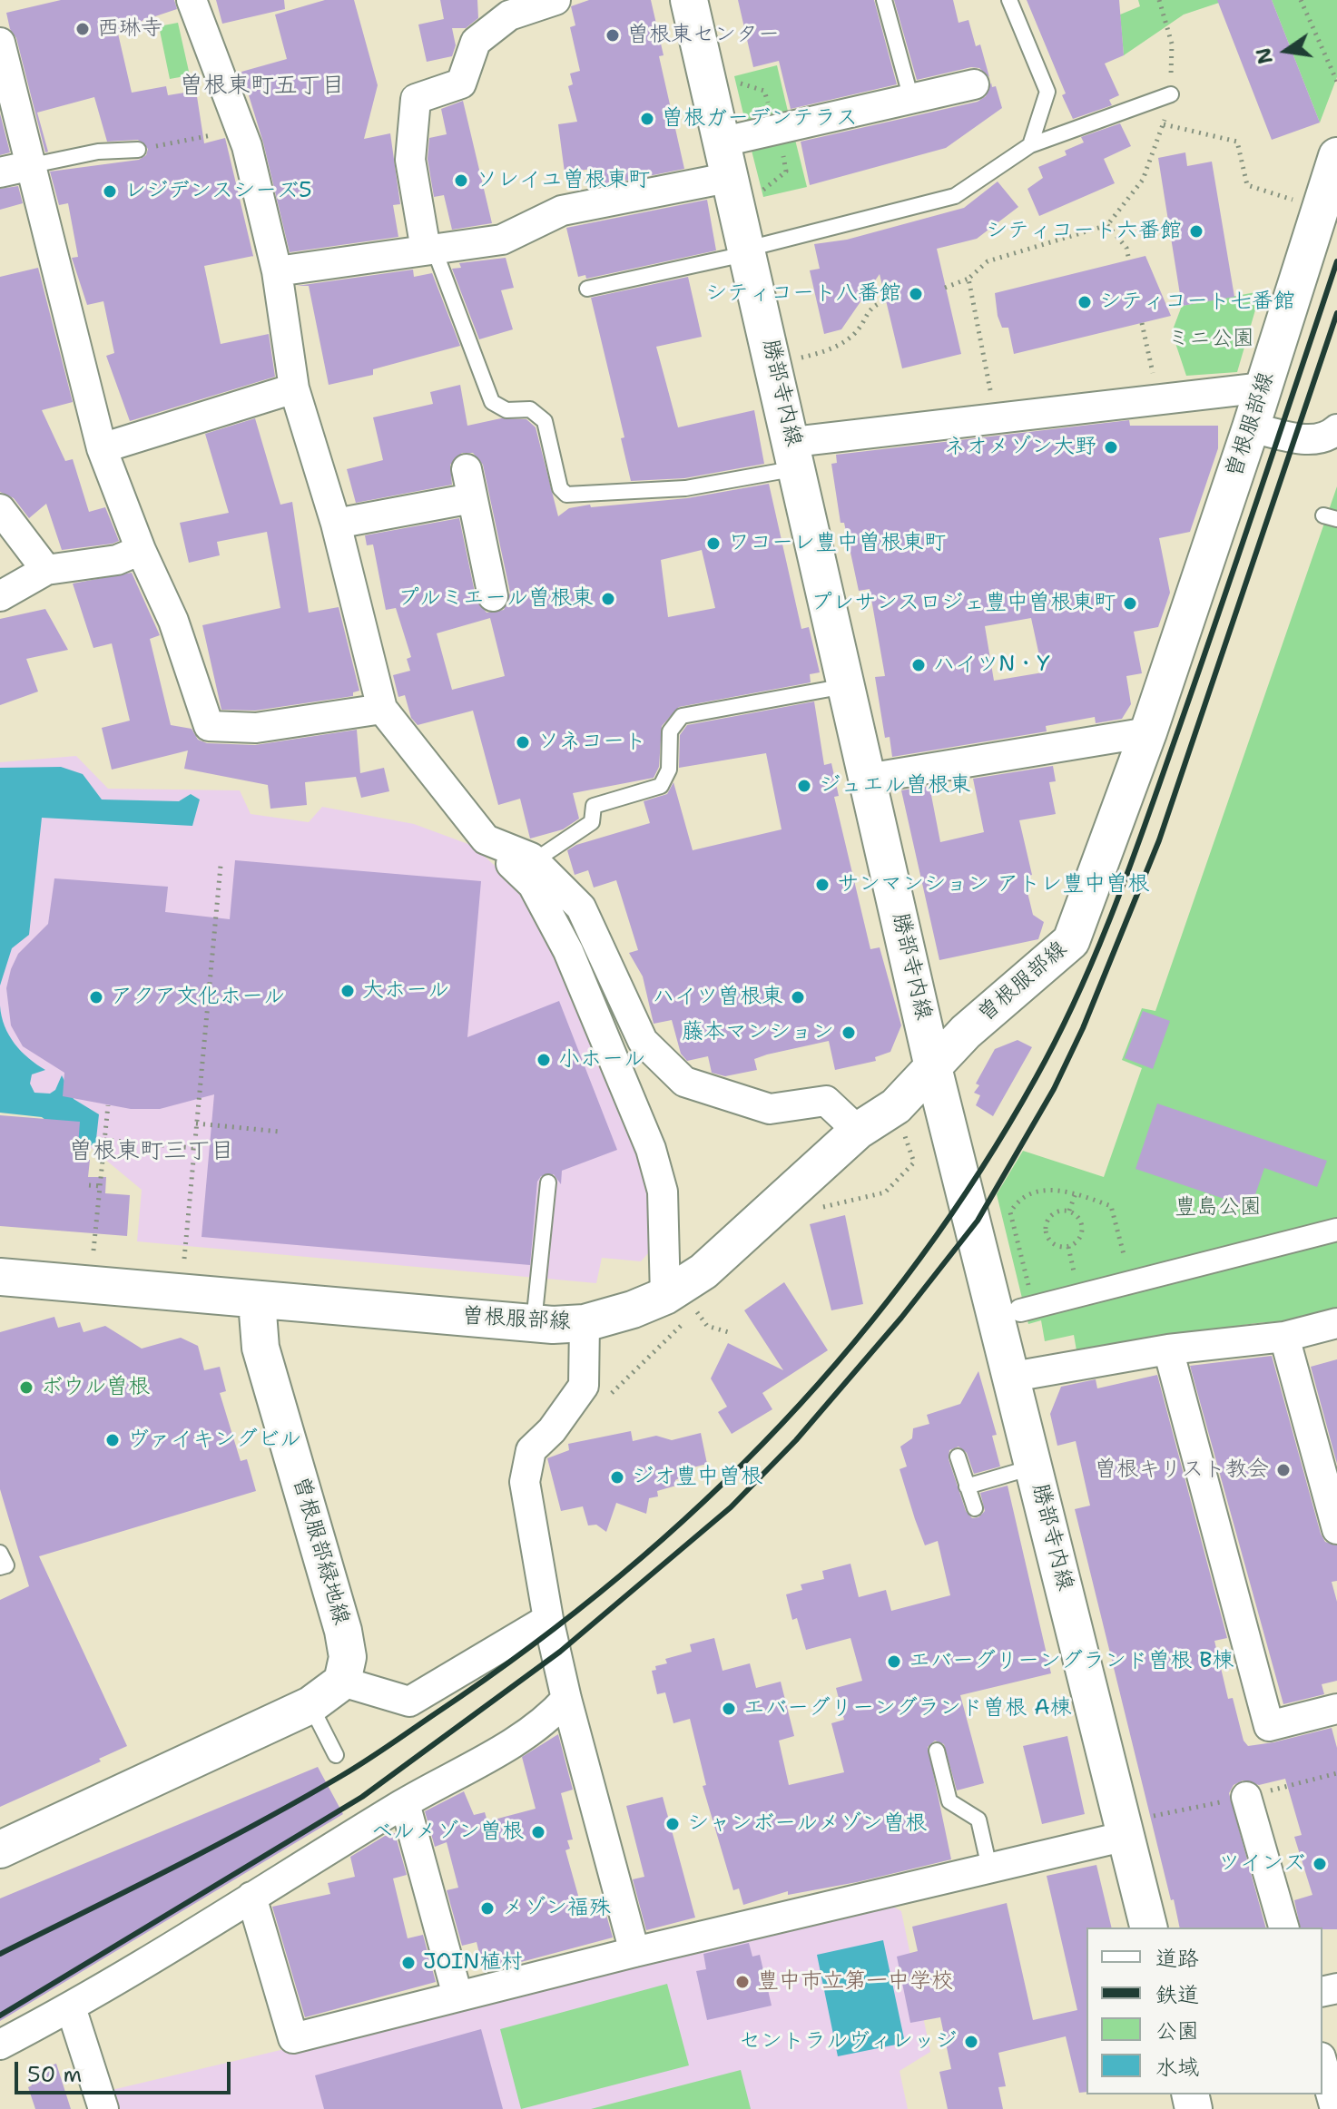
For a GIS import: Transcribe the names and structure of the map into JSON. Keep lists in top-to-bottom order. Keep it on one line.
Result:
{"streets":{"street":["勝部寺内線","曽根服部線","曽根服部緑地線"]},"crossings":[["勝部寺内線","曽根服部線"],["曽根服部線","曽根服部緑地線"]],"districts":["曽根東町五丁目","曽根東町三丁目"],"parks":["ミニ公園","豊島公園"],"places":["西琳寺","曽根東センター","曽根ガーデンテラス","ソレイユ曽根東町","レジデンスシーズ5","シティコート六番館","シティコート八番館","シティコート七番館","ネオメゾン大野","ワコーレ豊中曽根東町","プルミエール曽根東","プレサンスロジェ豊中曽根東町","ハイツN・Y","ソネコート","ジュエル曽根東","サンマンション アトレ豊中曽根","大ホール","アクア文化ホール","ハイツ曽根東","藤本マンション","小ホール","ボウル曽根","ヴァイキングビル","曽根キリスト教会","ジオ豊中曽根","エバーグリーングランド曽根 B棟","エバーグリーングランド曽根 A棟","シャンボールメゾン曽根","ベルメゾン曽根","ツインズ","メゾン福殊","JOIN植村","豊中市立第一中学校","セントラルヴィレッジ"],"legend":["道路","鉄道","公園","水域"],"scale_bar":"50 m","north":"left"}
